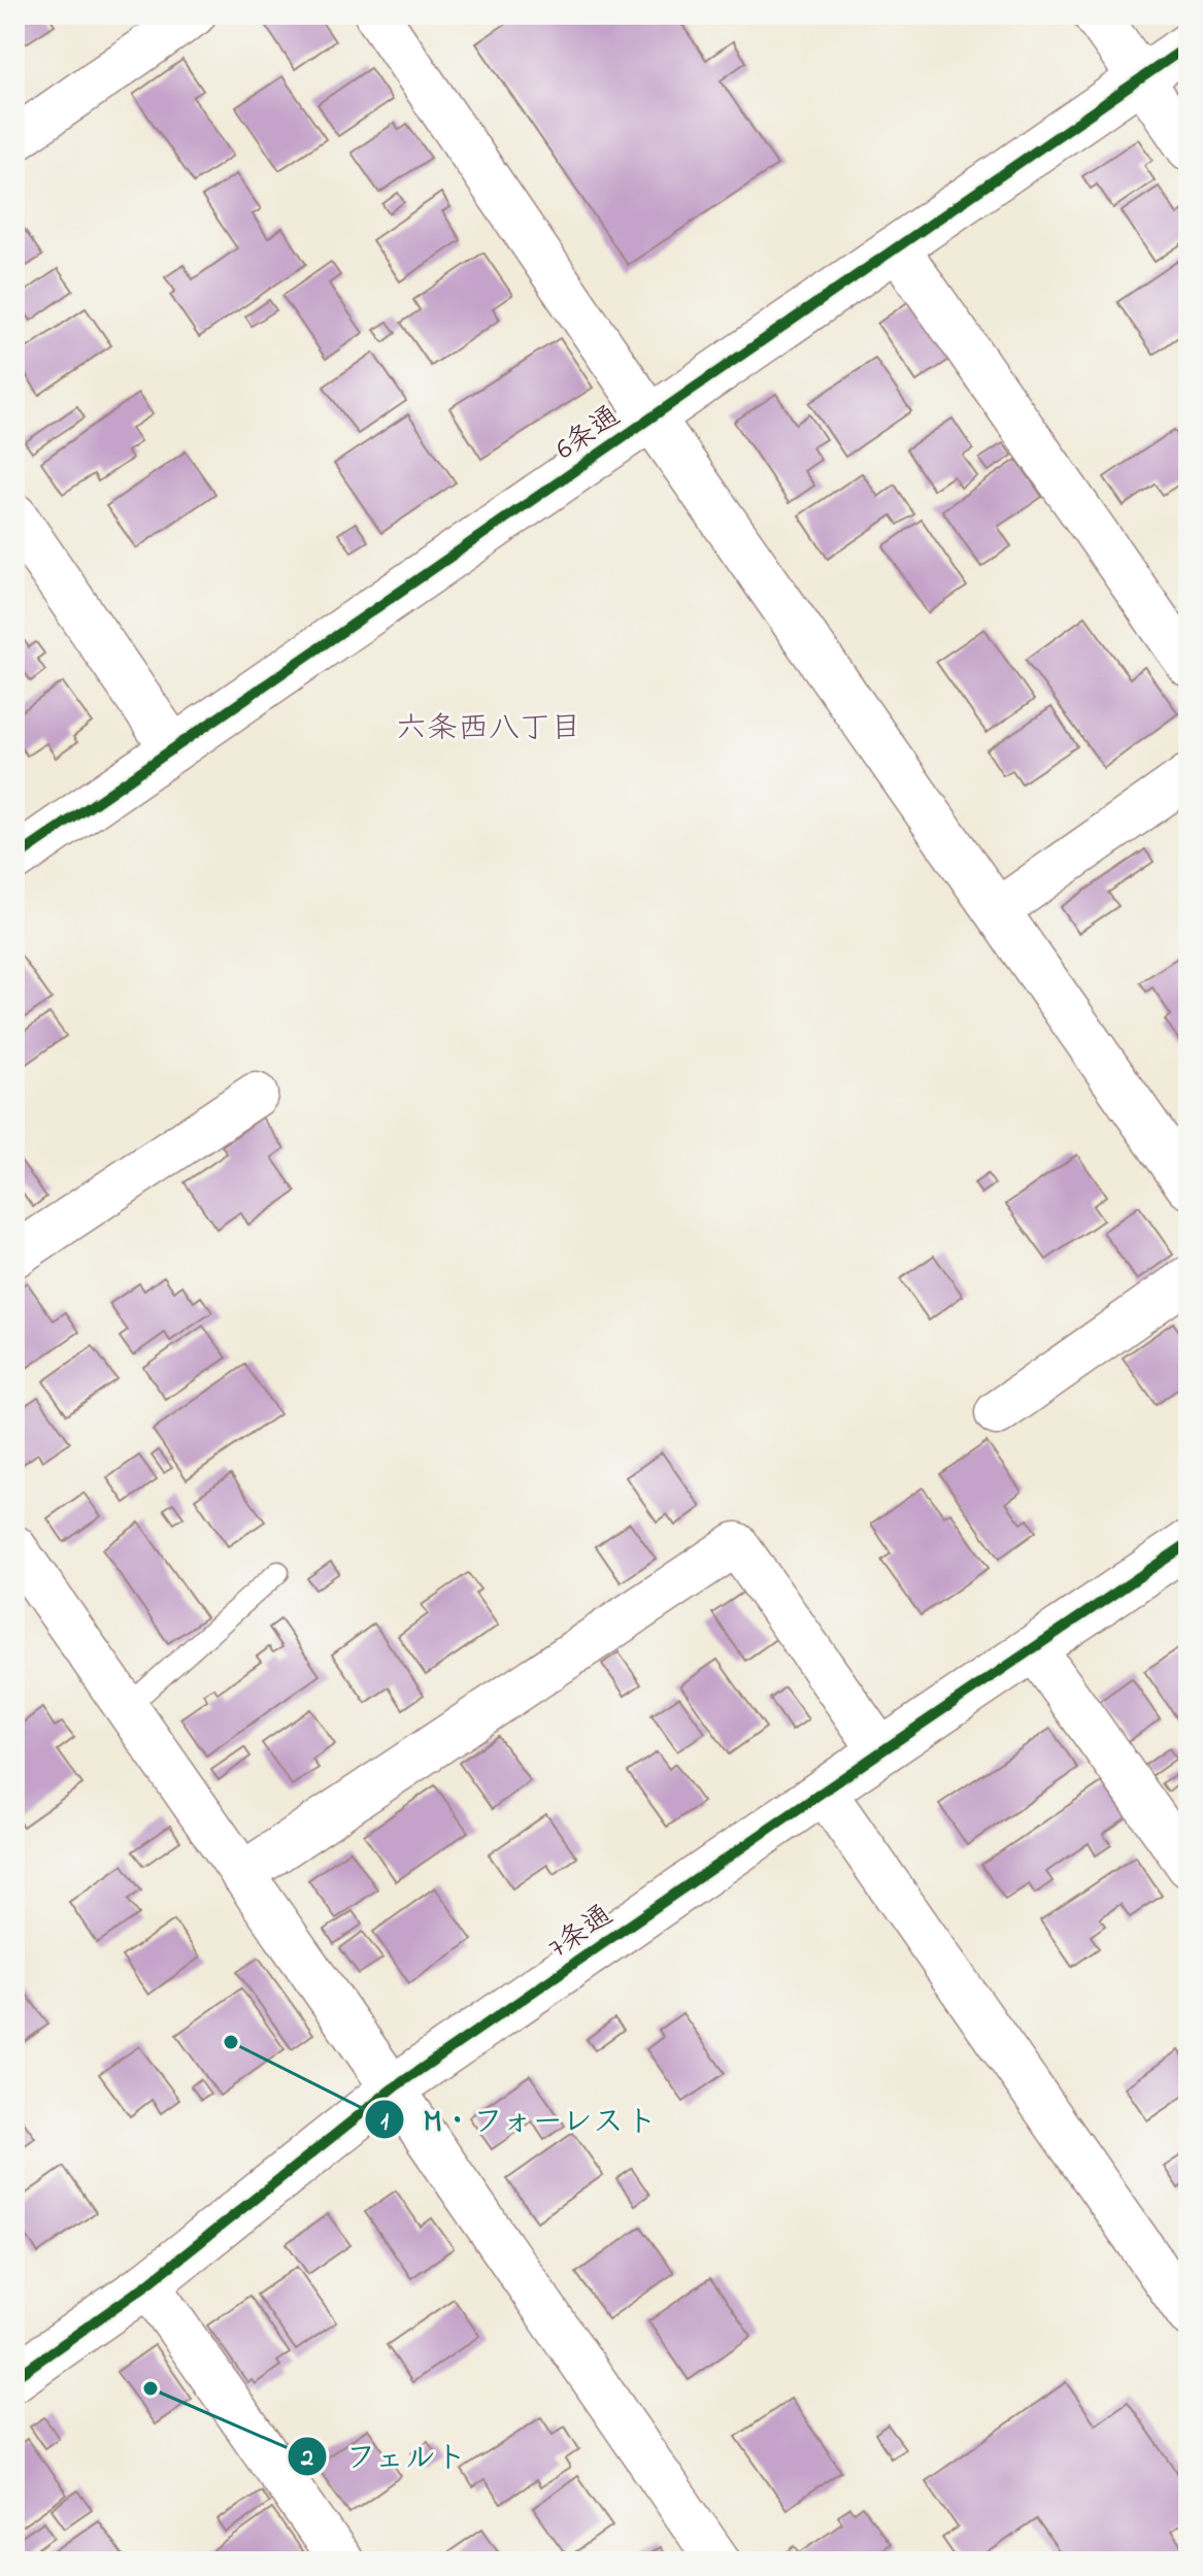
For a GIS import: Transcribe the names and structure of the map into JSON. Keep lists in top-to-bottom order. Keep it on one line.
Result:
{"streets":{"street":["6条通","7条通"]},"districts":["六条西八丁目"],"places":["M・フォーレスト","フェルト"]}
